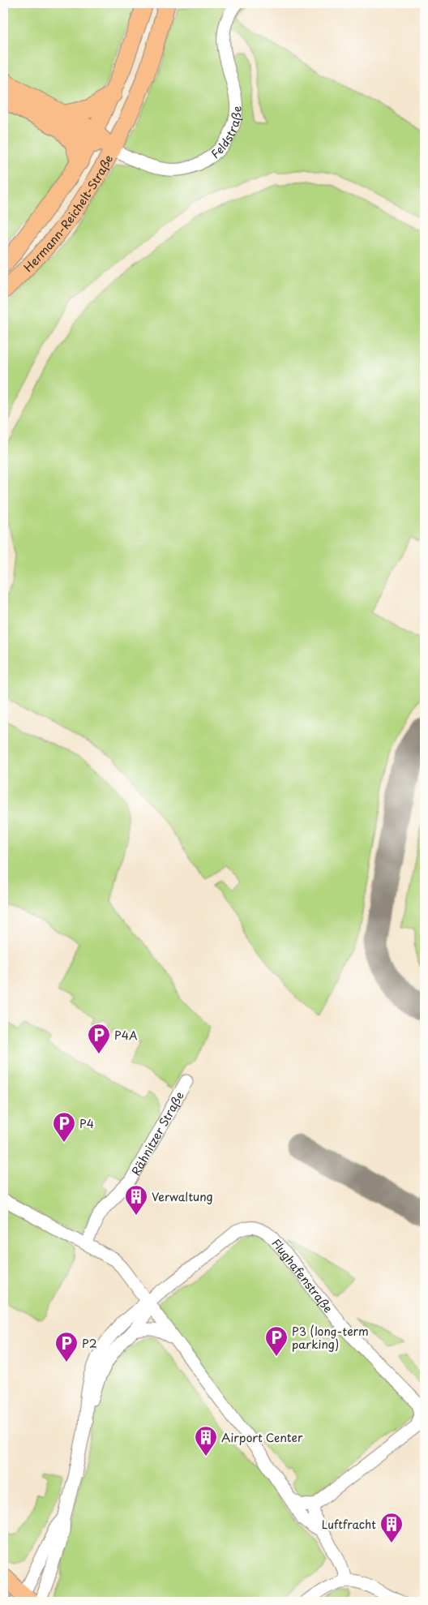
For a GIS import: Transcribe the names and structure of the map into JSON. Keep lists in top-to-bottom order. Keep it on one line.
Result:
{"streets":{"main road":["Hermann-Reichelt-Straße"],"street":["Feldstraße","Rähnitzer Straße","Flughafenstraße"]},"crossings":[["Feldstraße","Hermann-Reichelt-Straße"]],"places":{"parking":["P4A","P4","P3 (long-term parking)","P2"],"building":["Verwaltung","Airport Center","Luftfracht"]}}
